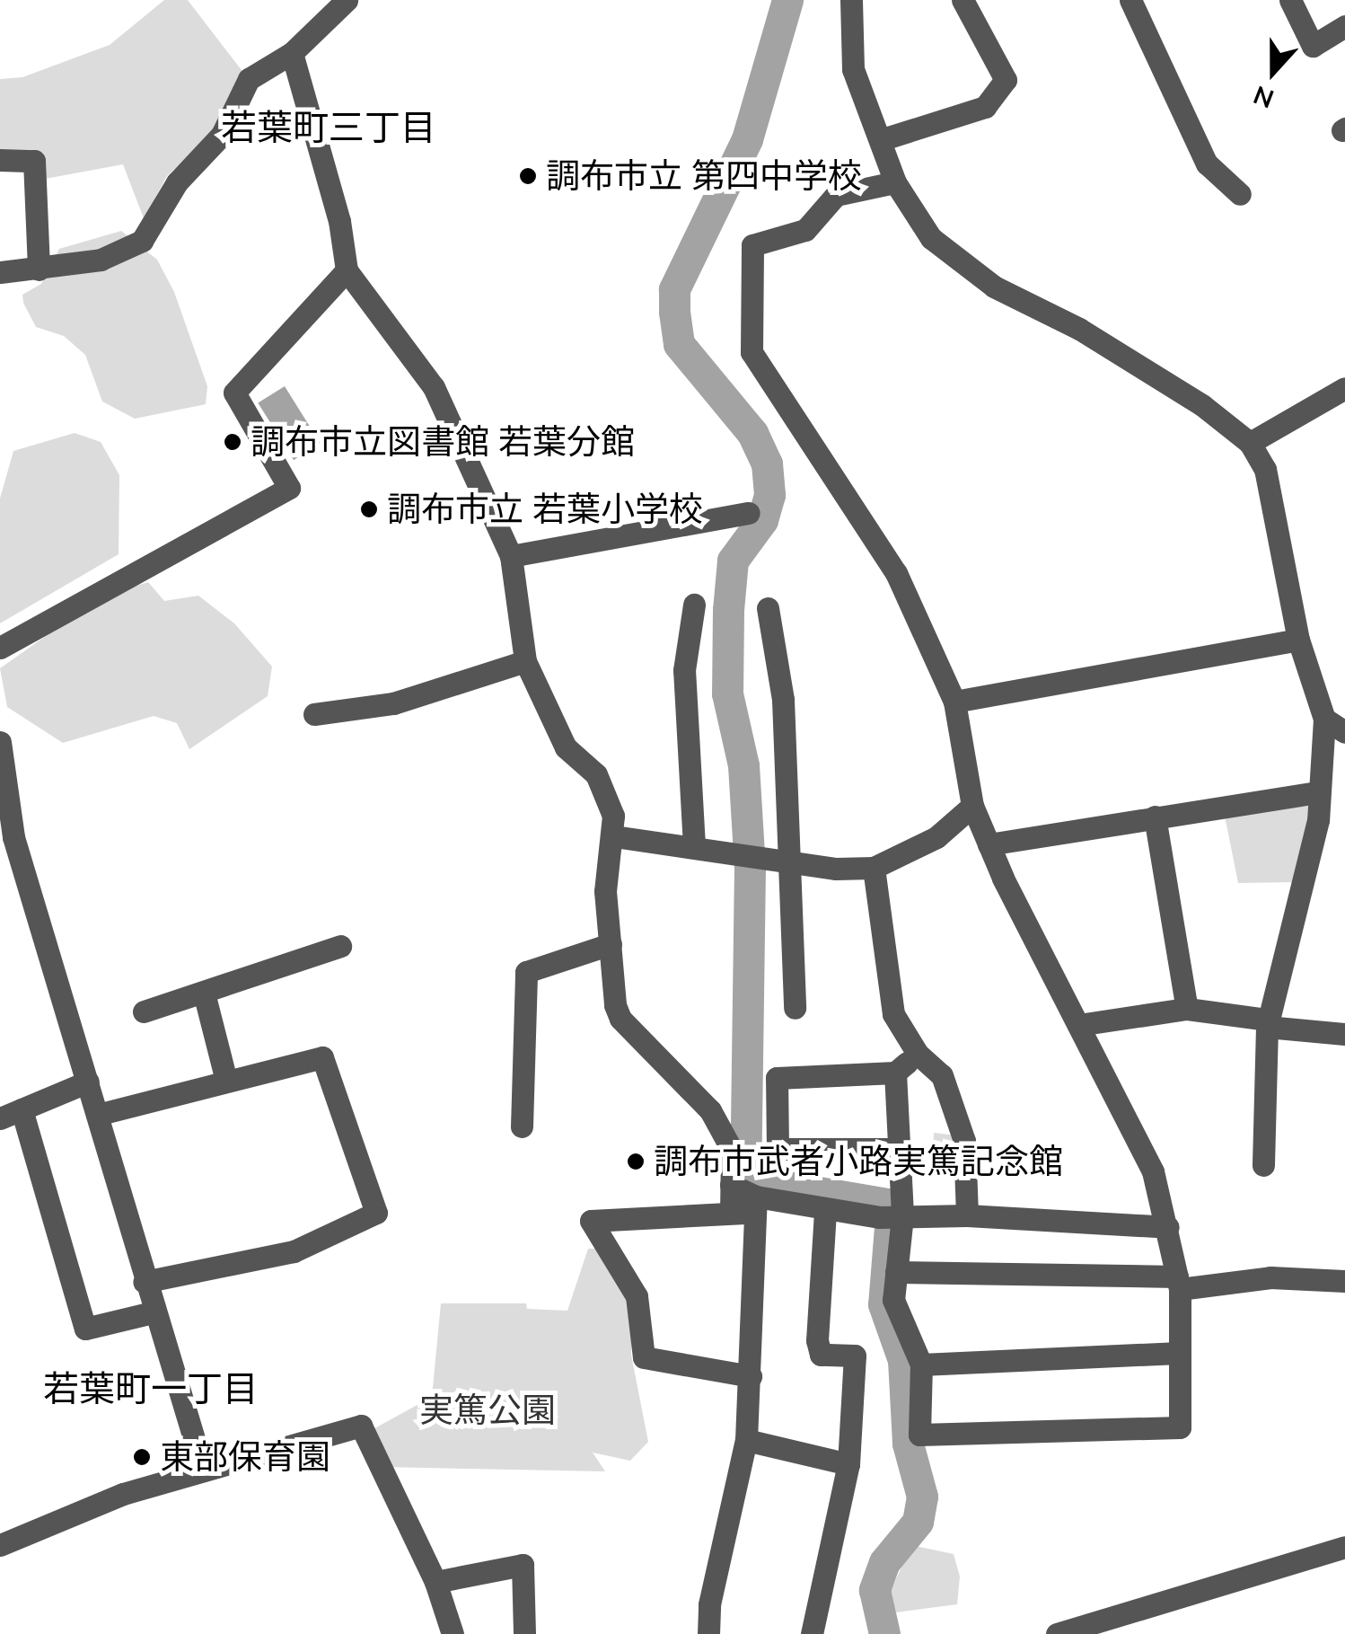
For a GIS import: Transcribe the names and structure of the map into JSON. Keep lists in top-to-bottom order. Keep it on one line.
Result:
{"districts":["若葉町三丁目","若葉町一丁目"],"parks":["実篤公園"],"places":["調布市立 第四中学校","調布市立図書館 若葉分館","調布市立 若葉小学校","調布市武者小路実篤記念館","東部保育園"],"north":"bottom"}
